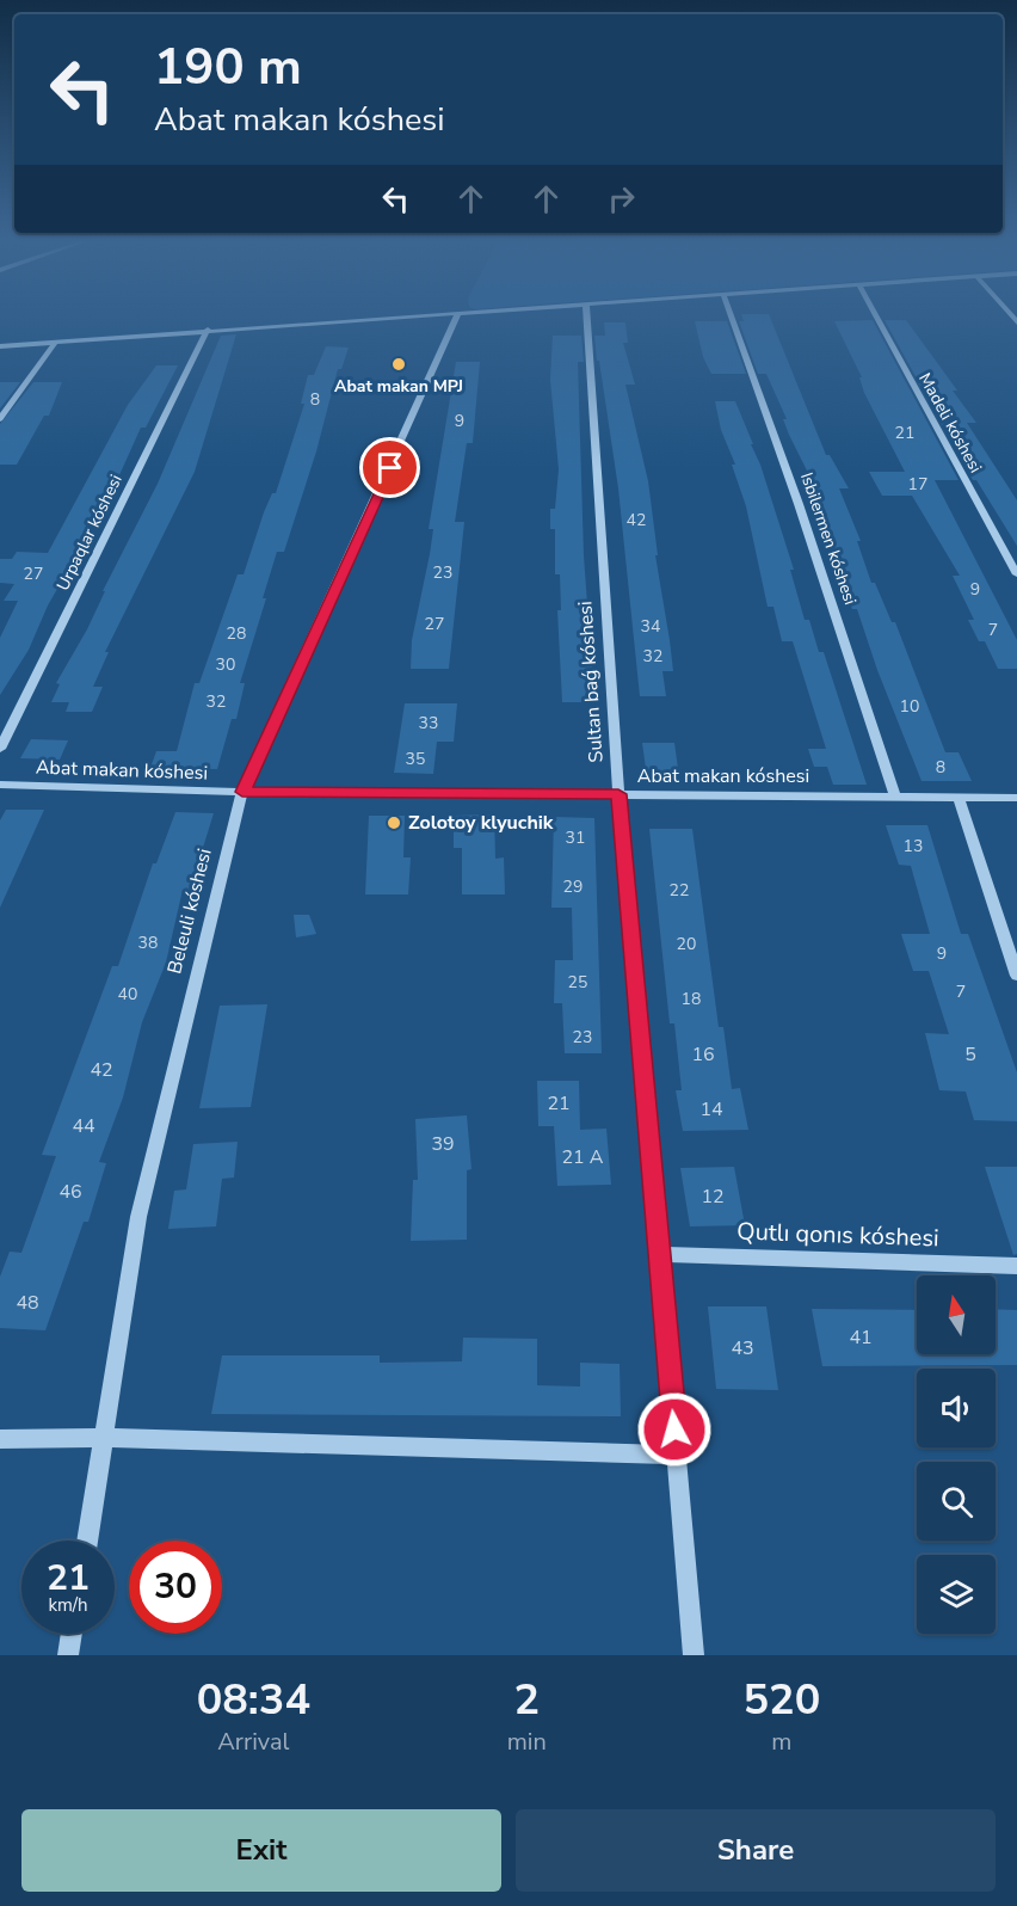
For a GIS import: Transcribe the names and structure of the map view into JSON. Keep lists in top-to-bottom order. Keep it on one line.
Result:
{"streets":{"street":["Madeli kóshesi","Urpaqlar kóshesi","Isbilermen kóshesi","Sultan baǵ kóshesi","Abat makan kóshesi","Beleuli kóshesi","Qutlı qonıs kóshesi"]},"crossings":[["Isbilermen kóshesi","Abat makan kóshesi"],["Sultan baǵ kóshesi","Abat makan kóshesi"],["Sultan baǵ kóshesi","Qutlı qonıs kóshesi"],["Abat makan kóshesi","Beleuli kóshesi"]],"places":["Abat makan MPJ","Zolotoy klyuchik"],"house_numbers":["8","9","21","17","42","23","27","9","27","34","7","28","32","30","32","10","33","35","8","31","13","29","22","38","20","9","25","7","40","18","23","16","5","42","21","14","44","39","21 А","46","12","48","41","43"],"north":"top","page":{"turn":["190 m","Abat makan kóshesi"],"speed":"21 km/h","limit":"30","eta":["08:34","Arrival","2","min","520","m"],"buttons":["Exit","Share"]}}
